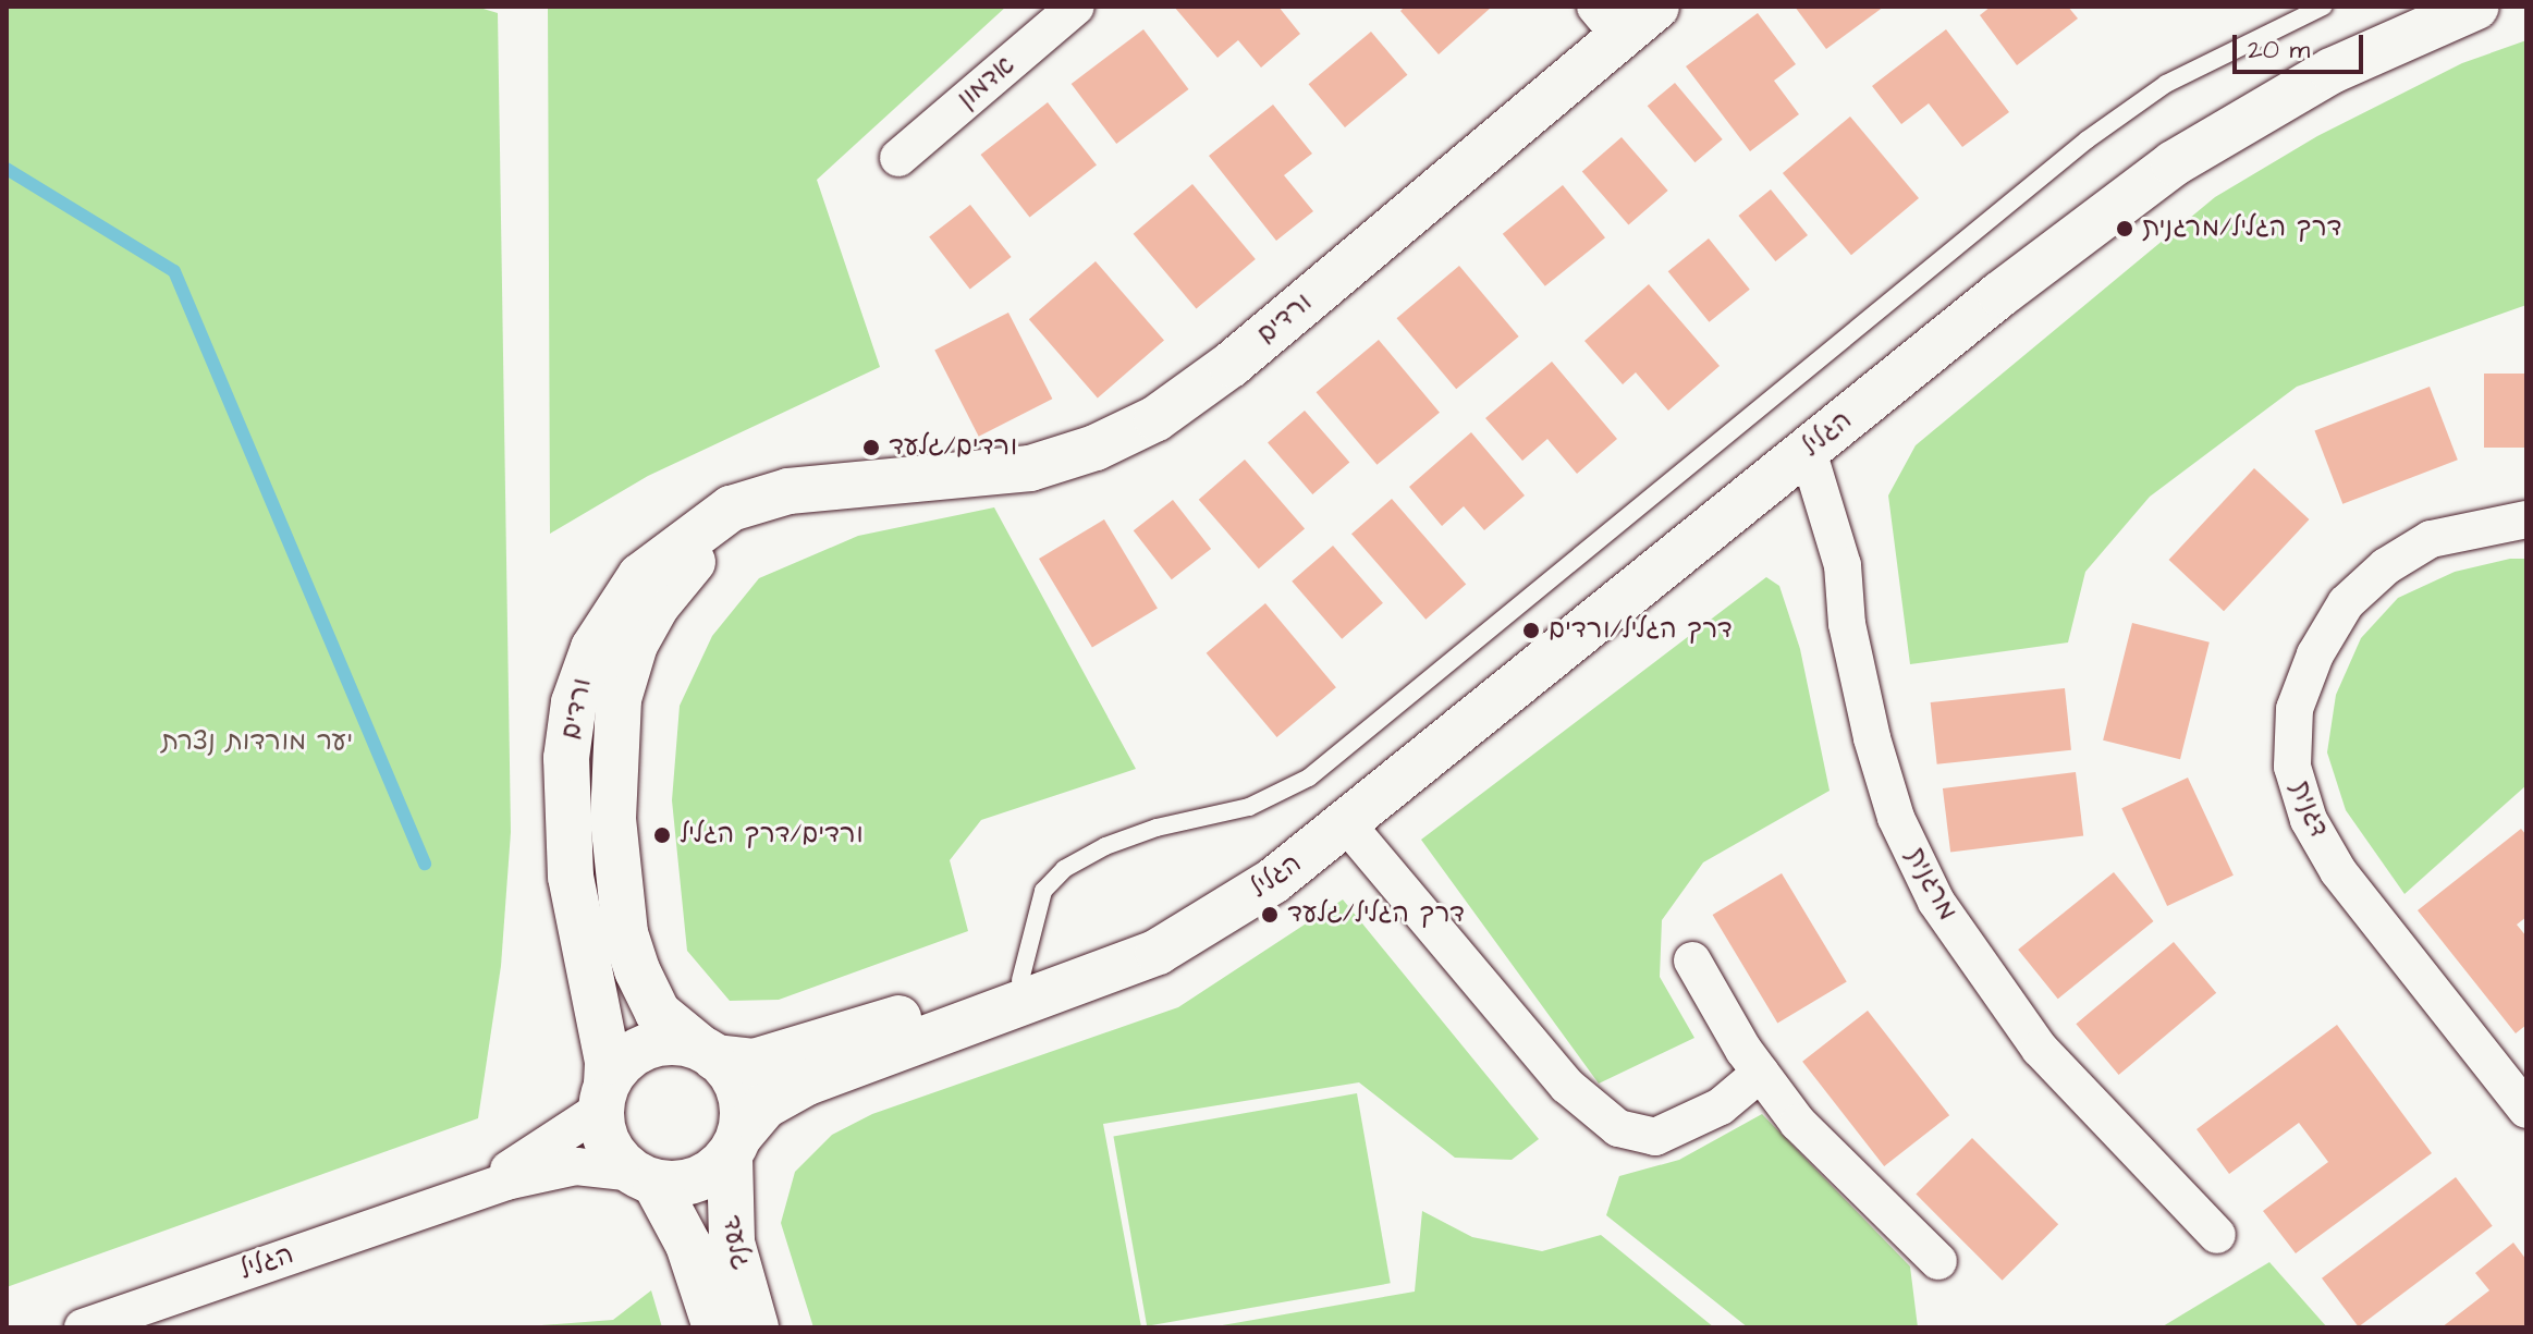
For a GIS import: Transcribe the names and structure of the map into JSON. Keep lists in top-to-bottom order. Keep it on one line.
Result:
{"streets":{"street":["אדמון","ורדים","הגליל","דגנית","מרגנית","גלעד"]},"crossings":[["ורדים","הגליל"],["ורדים","גלעד"],["הגליל","מרגנית"],["הגליל","גלעד"]],"parks":["יער מורדות נצרת"],"places":["דרך הגליל/מרגנית","ורדים/גלעד","דרך הגליל/ורדים","ורדים/דרך הגליל","דרך הגליל/גלעד"],"scale_bar":"20 m"}
